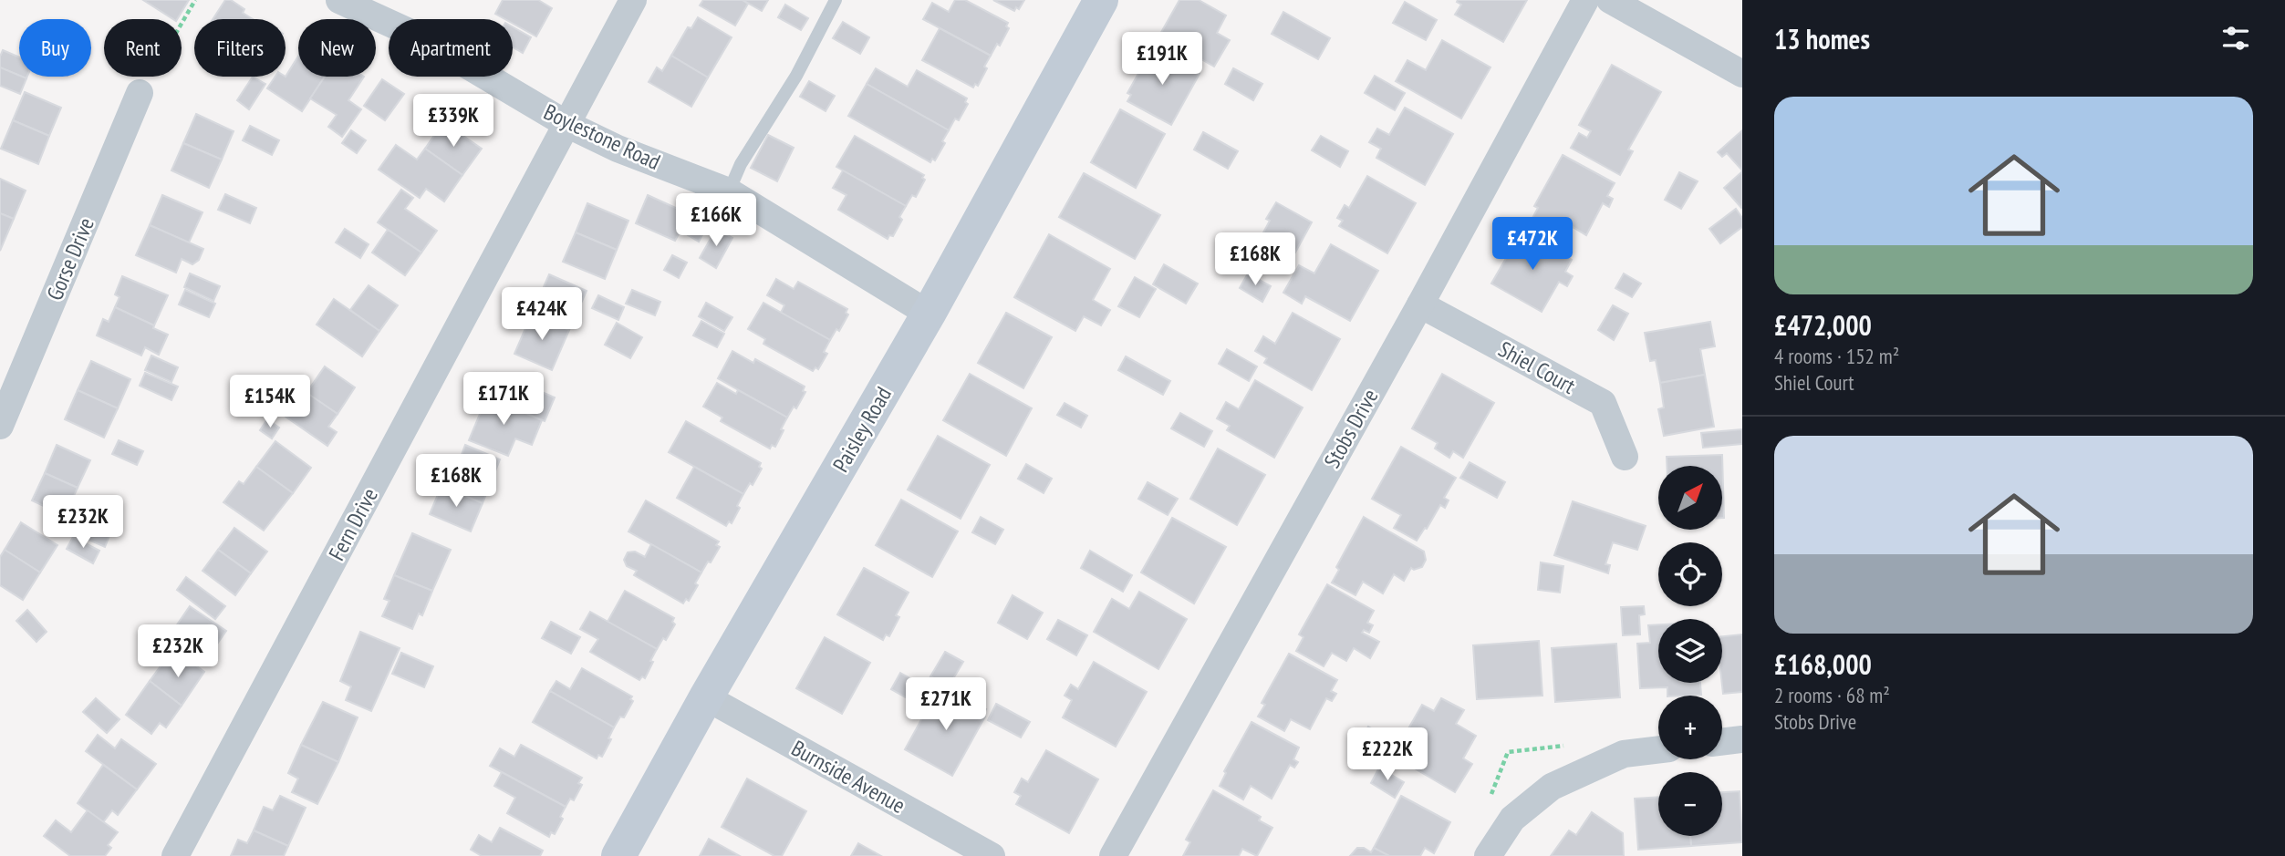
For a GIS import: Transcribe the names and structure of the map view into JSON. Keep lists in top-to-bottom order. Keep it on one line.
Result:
{"streets":{"main road":["Paisley Road"],"street":["Boylestone Road","Gorse Drive","Shiel Court","Stobs Drive","Fern Drive","Burnside Avenue"]},"crossings":[["Boylestone Road","Paisley Road"],["Boylestone Road","Fern Drive"],["Shiel Court","Stobs Drive"],["Paisley Road","Burnside Avenue"]],"north":"top right","page":{"heading":"13 homes","chip":["Buy","Rent","Filters","New","Apartment"],"price":["£191K","£339K","£166K","£472K","£168K","£424K","£171K","£154K","£168K","£232K","£232K","£271K","£222K"],"list":[{"name":"£472,000","note":"4 rooms · 152 m² · Shiel Court"},{"name":"£168,000","note":"2 rooms · 68 m² · Stobs Drive"}],"map_buttons":["+","−"]}}
